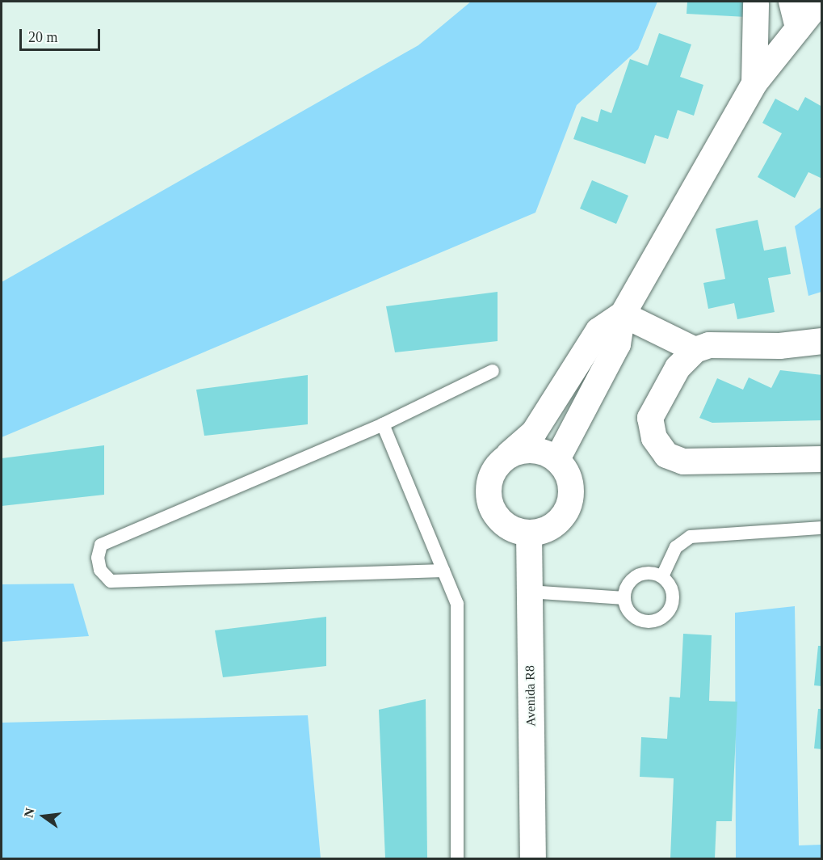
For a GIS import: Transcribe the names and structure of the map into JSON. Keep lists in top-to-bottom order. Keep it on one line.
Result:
{"streets":{"street":["Avenida R8"]},"scale_bar":"20 m","north":"left"}
